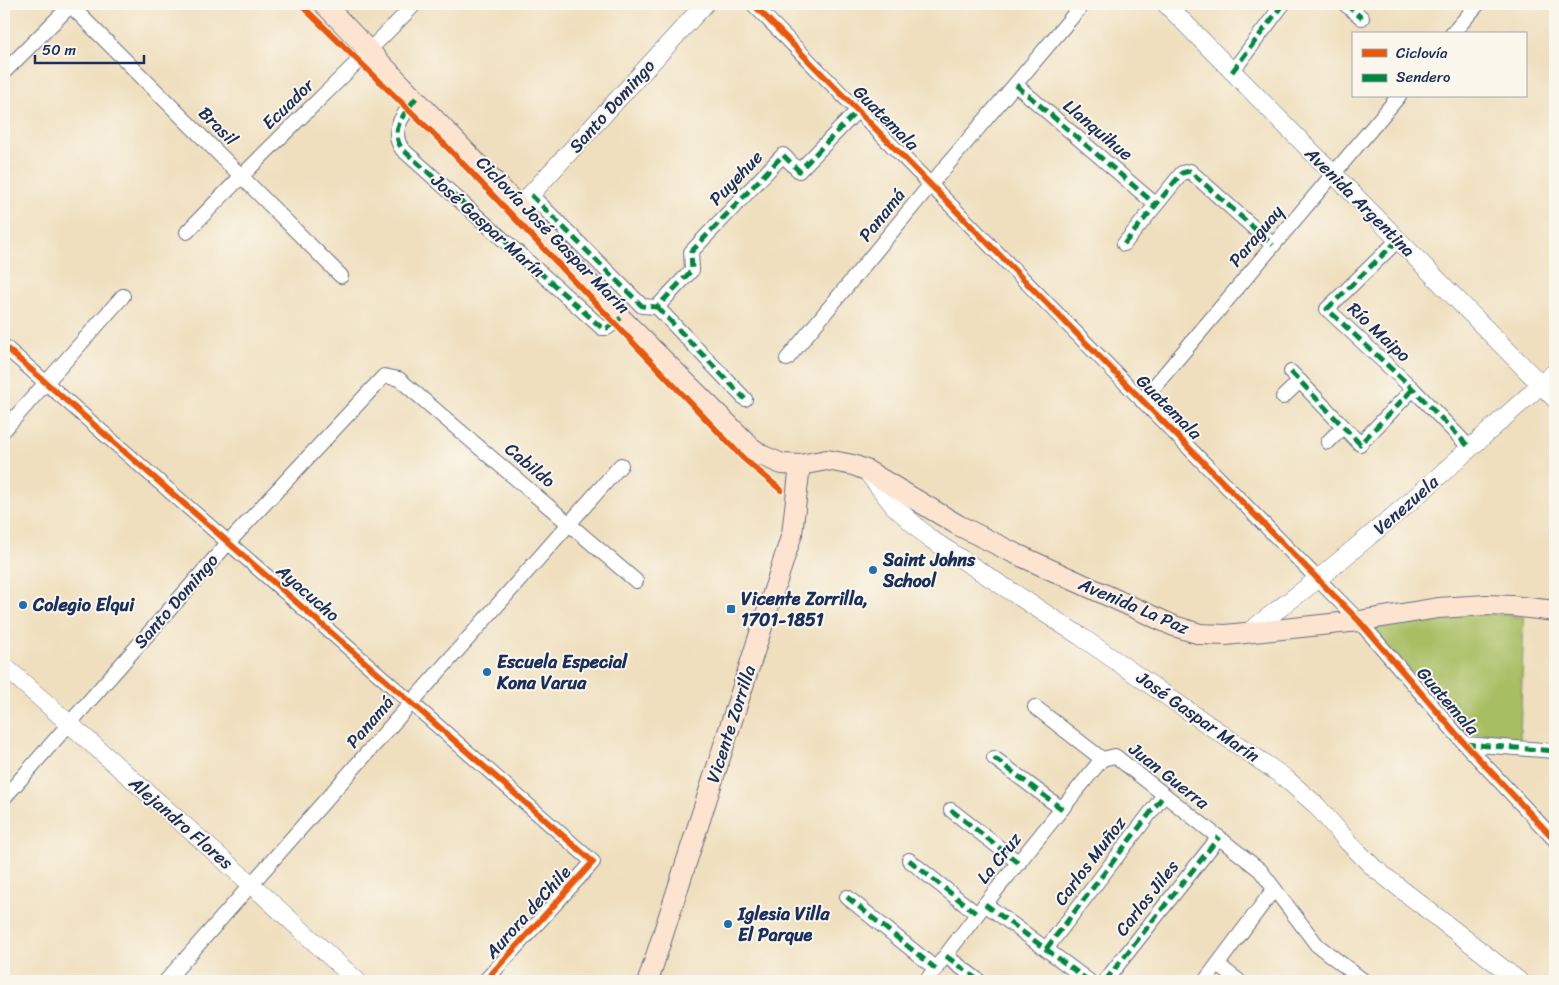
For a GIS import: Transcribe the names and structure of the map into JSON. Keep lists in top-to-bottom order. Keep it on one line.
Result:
{"streets":{"main road":["José Gaspar Marín","Avenida La Paz","Vicente Zorrilla"],"street":["Ecuador","Santo Domingo","Guatemala","Brasil","Llanquihue","Puyehue","Avenida Argentina","Panamá","Paraguay","Río Maipo","Cabildo","Venezuela","Ayacucho","Juan Guerra","Alejandro Flores","La Cruz","Carlos Muñoz","Carlos Jiles","Aurora deChile"],"cycle path":["Ciclovía José Gaspar Marín"]},"crossings":[["Ecuador","Brasil"],["Ecuador","José Gaspar Marín"],["Santo Domingo","José Gaspar Marín"],["Santo Domingo","Cabildo"],["Santo Domingo","Ayacucho"],["Santo Domingo","Alejandro Flores"],["Guatemala","Puyehue"],["Guatemala","Panamá"],["Guatemala","Paraguay"],["Guatemala","Venezuela"],["Guatemala","Avenida La Paz"],["Llanquihue","Panamá"],["Avenida Argentina","Paraguay"],["Avenida Argentina","Río Maipo"],["Avenida Argentina","Venezuela"],["Panamá","Cabildo"],["Panamá","Ayacucho"],["Panamá","Alejandro Flores"],["José Gaspar Marín","Avenida La Paz"],["José Gaspar Marín","Vicente Zorrilla"],["Río Maipo","Venezuela"],["Venezuela","Avenida La Paz"],["Ayacucho","Aurora deChile"],["Avenida La Paz","Vicente Zorrilla"],["Juan Guerra","La Cruz"],["Juan Guerra","Carlos Muñoz"],["Juan Guerra","Carlos Jiles"]],"places":{"other":["Saint Johns School","Colegio Elqui","Escuela Especial Kona Varua","Iglesia Villa El Parque"],"transit":["Vicente Zorrilla, 1701-1851"]},"legend":["Ciclovía","Sendero"],"scale_bar":"50 m"}
